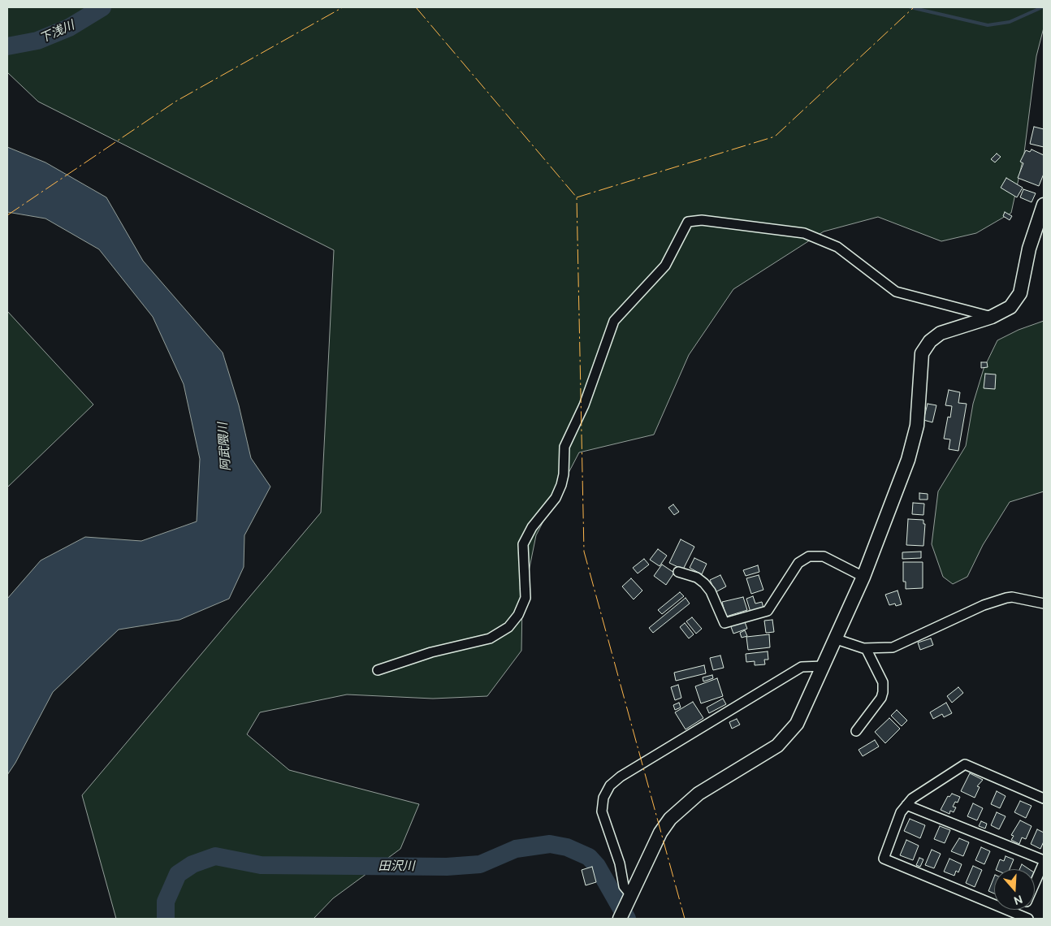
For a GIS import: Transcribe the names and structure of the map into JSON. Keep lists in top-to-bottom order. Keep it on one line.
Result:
{"water":["下浅川","阿武隈川","田沢川"],"north":"bottom"}
